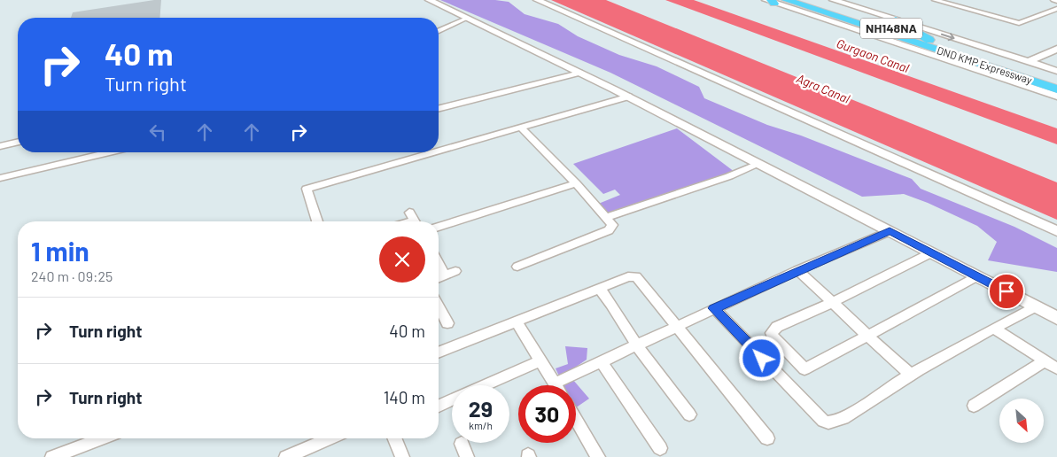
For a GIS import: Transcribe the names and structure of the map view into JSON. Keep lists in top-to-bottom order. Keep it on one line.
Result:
{"streets":{"highway":["NH148NA","DND KMP Expressway"]},"water":["Gurgaon Canal","Agra Canal"],"north":"bottom right","page":{"turn":["40 m","Turn right"],"heading":["1 min","240 m · 09:25"],"list":[{"name":"Turn right","value":"40 m"},{"name":"Turn right","value":"140 m"}],"speed":"29 km/h","limit":"30"}}
